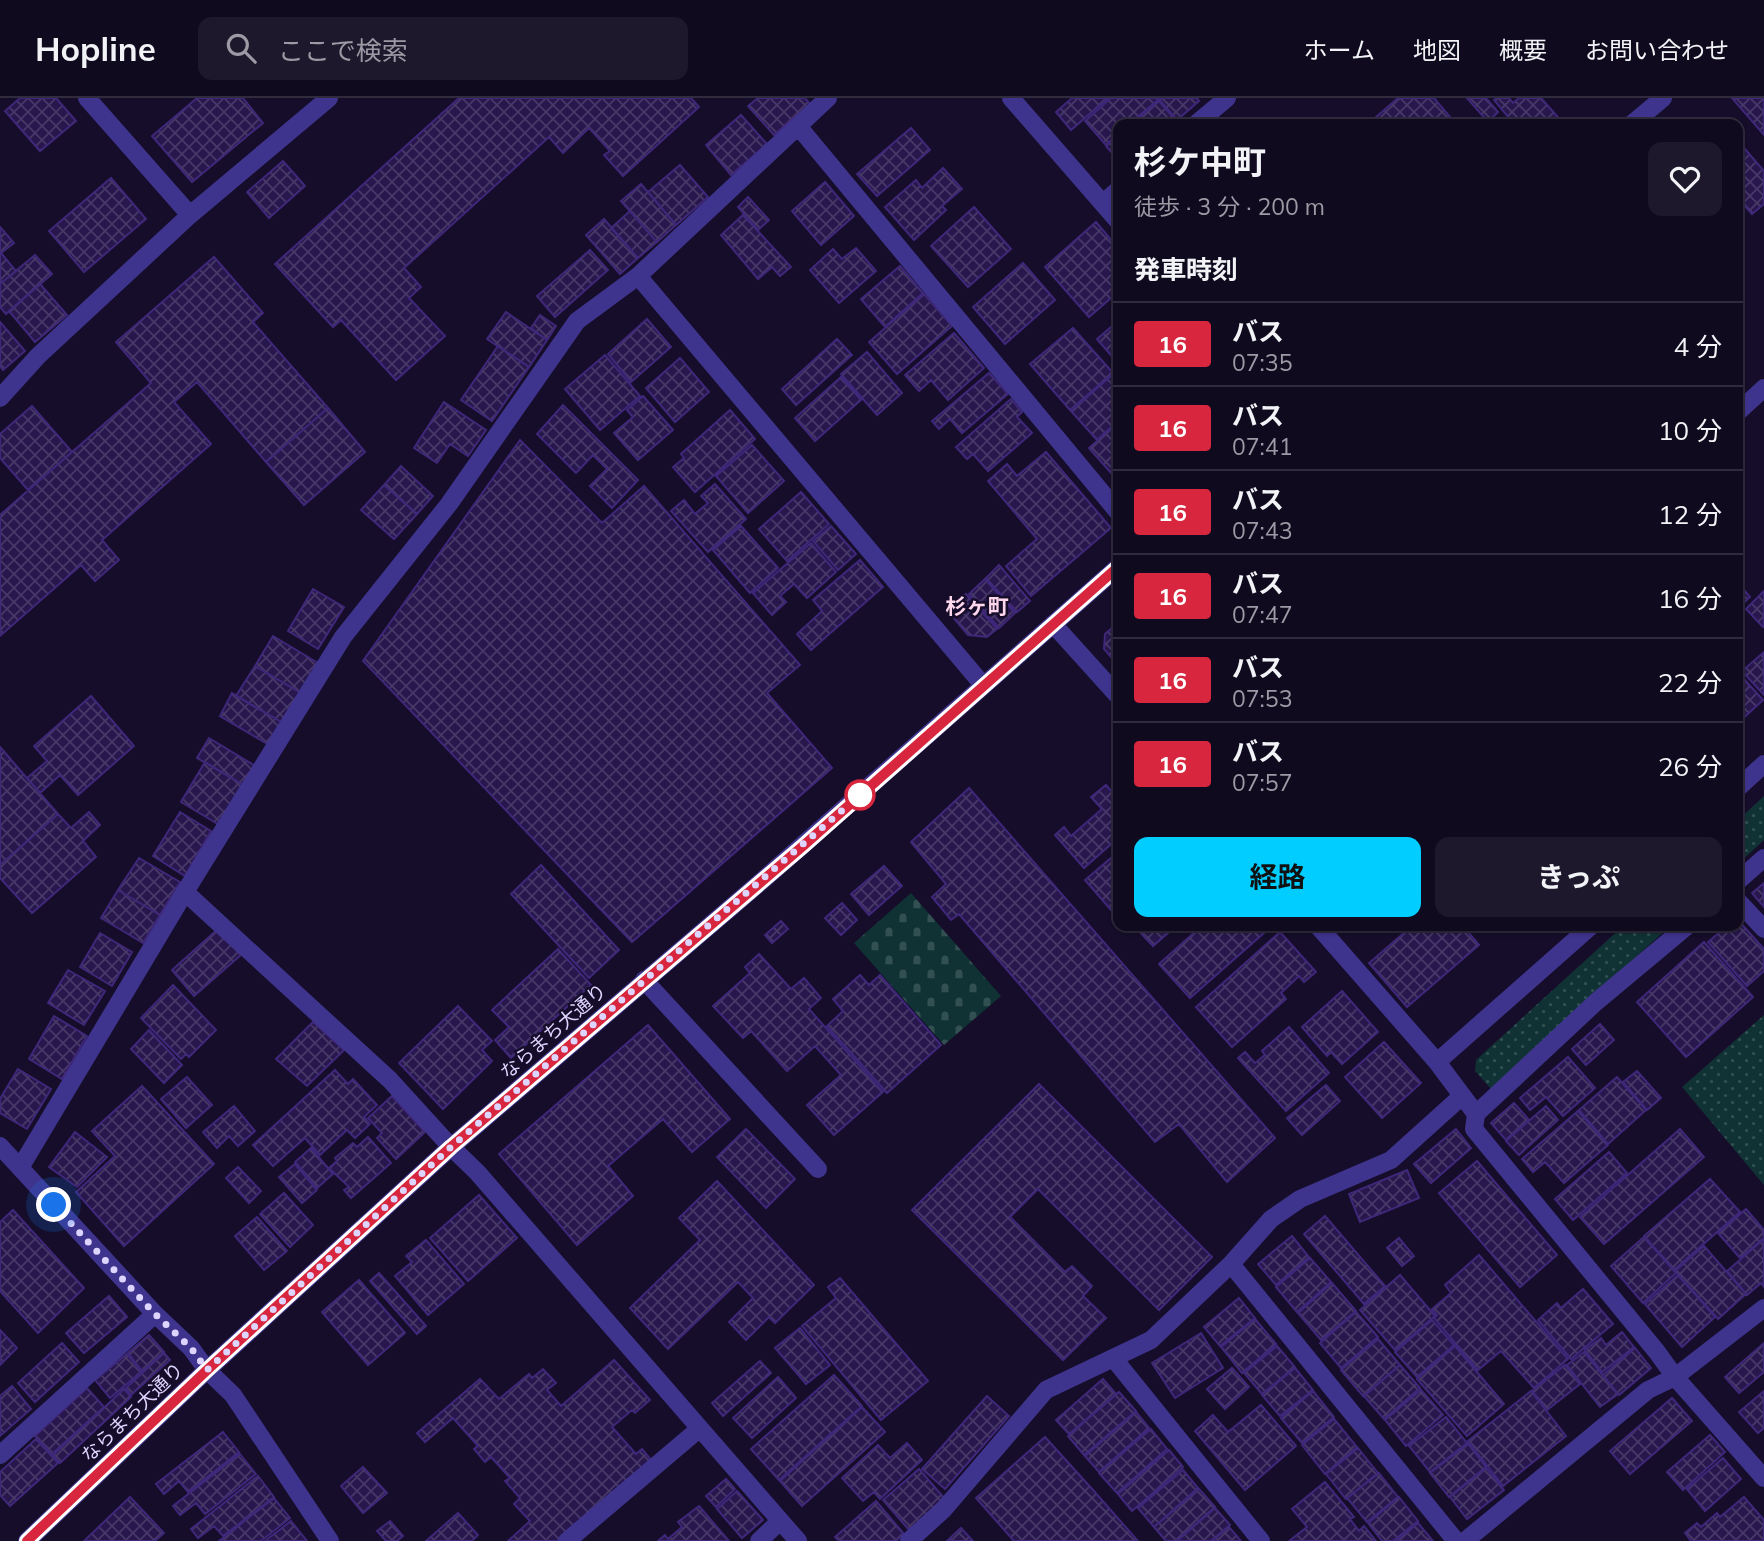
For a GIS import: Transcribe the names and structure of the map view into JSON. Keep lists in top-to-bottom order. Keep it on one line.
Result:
{"streets":{"street":["ならまち大通り"]},"districts":["杉ヶ町"],"lines":["bus line 16"],"page":{"header":"Hopline","search":"ここで検索","nav":["ホーム","地図","概要","お問い合わせ"],"heading":[["杉ケ中町","徒歩 · 3 分 · 200 m"],"発車時刻"],"list":[{"mark":"16","name":"バス","note":"07:35","value":"4 分"},{"mark":"16","name":"バス","note":"07:41","value":"10 分"},{"mark":"16","name":"バス","note":"07:43","value":"12 分"},{"mark":"16","name":"バス","note":"07:47","value":"16 分"},{"mark":"16","name":"バス","note":"07:53","value":"22 分"},{"mark":"16","name":"バス","note":"07:57","value":"26 分"}],"buttons":["経路","きっぷ"]}}
